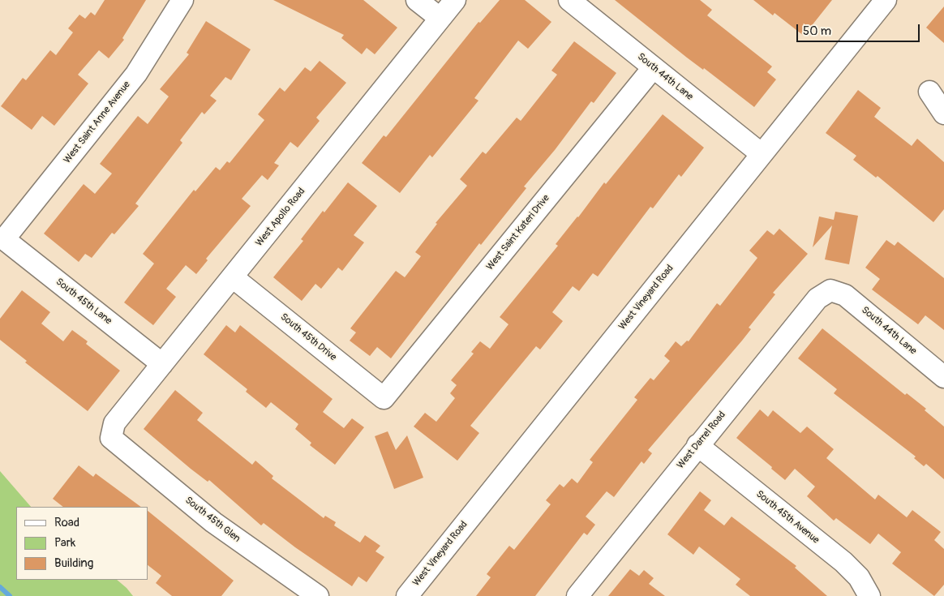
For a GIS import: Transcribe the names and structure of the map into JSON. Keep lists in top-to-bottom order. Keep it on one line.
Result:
{"streets":{"street":["South 44th Lane","West Saint Anne Avenue","West Apollo Road","West Saint Kateri Drive","West Vineyard Road","South 45th Lane","South 45th Drive","West Darrel Road","South 45th Avenue","South 45th Glen"]},"crossings":[["South 44th Lane","West Saint Kateri Drive"],["South 44th Lane","West Vineyard Road"],["South 44th Lane","West Darrel Road"],["West Saint Anne Avenue","South 45th Lane"],["West Apollo Road","South 45th Lane"],["West Apollo Road","South 45th Drive"],["West Apollo Road","South 45th Glen"],["West Saint Kateri Drive","South 45th Drive"],["West Darrel Road","South 45th Avenue"]],"legend":["Road","Park","Building"],"scale_bar":"50 m"}
